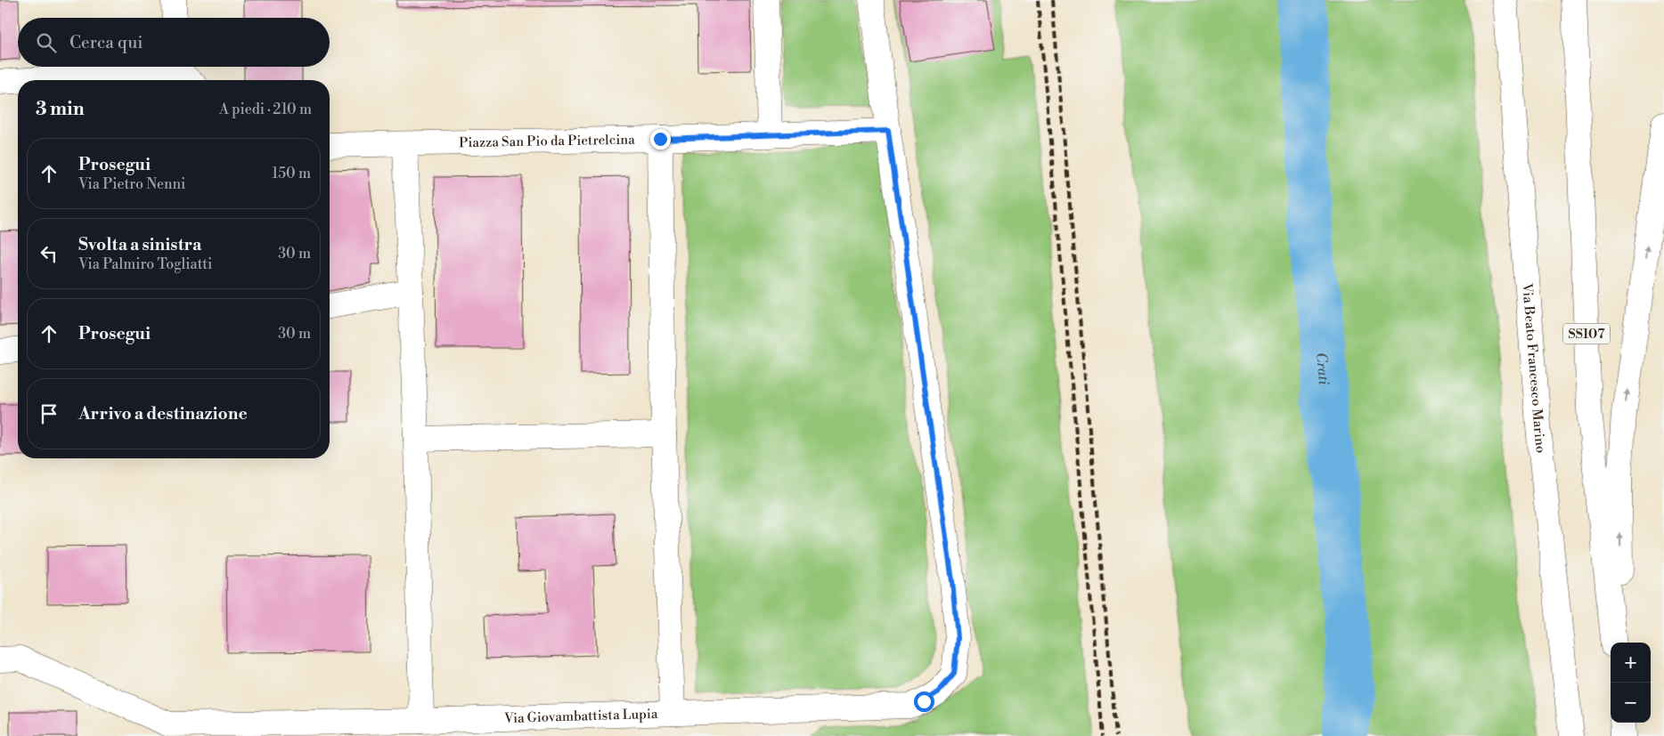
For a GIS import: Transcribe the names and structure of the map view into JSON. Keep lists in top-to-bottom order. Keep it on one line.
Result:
{"streets":{"street":["Piazza San Pio da Pietrelcina","SS107","Via Beato Francesco Marino","Via Giovambattista Lupia"]},"crossings":[["Piazza San Pio da Pietrelcina","Via Giovambattista Lupia"]],"water":["Crati"],"page":{"search":"Cerca qui","heading":["3 min","A piedi · 210 m"],"list":[["Prosegui","Via Pietro Nenni","150 m"],["Svolta a sinistra","Via Palmiro Togliatti","30 m"],["Prosegui","30 m"],"Arrivo a destinazione"],"map_buttons":["+","−"]}}
